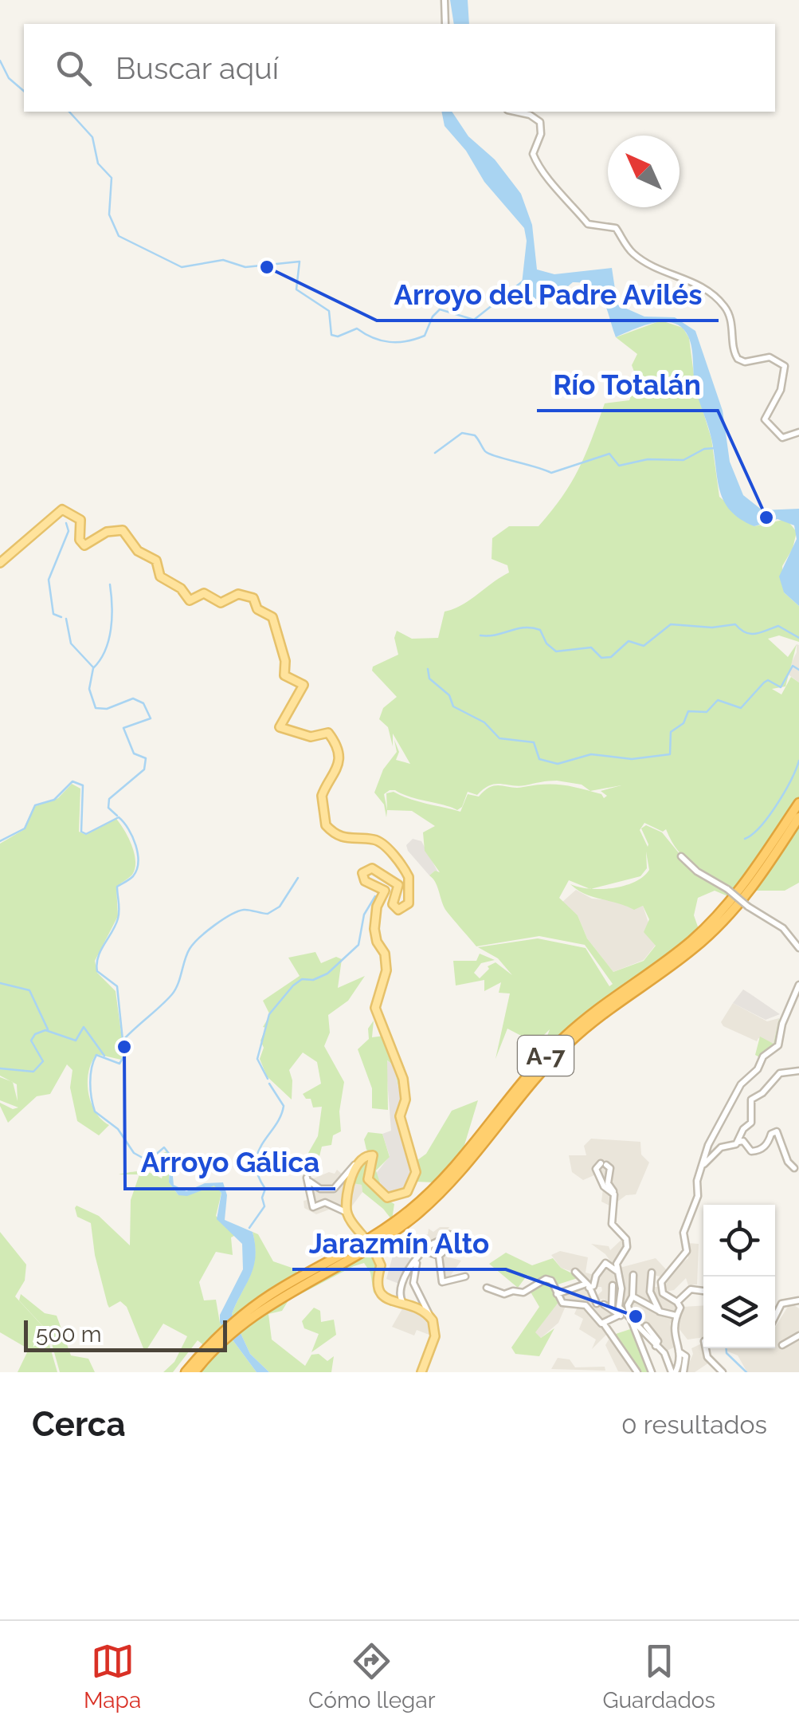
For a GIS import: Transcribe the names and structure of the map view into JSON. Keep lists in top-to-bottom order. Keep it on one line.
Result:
{"streets":{"highway":["A-7"]},"places":["Arroyo del Padre Avilés","Río Totalán","Arroyo Gálica","Jarazmín Alto"],"scale_bar":"500 m","north":"top left","page":{"search":"Buscar aquí","scale":"500 m","heading":["Cerca","0 resultados"],"nav":["Mapa","Cómo llegar","Guardados"]}}
